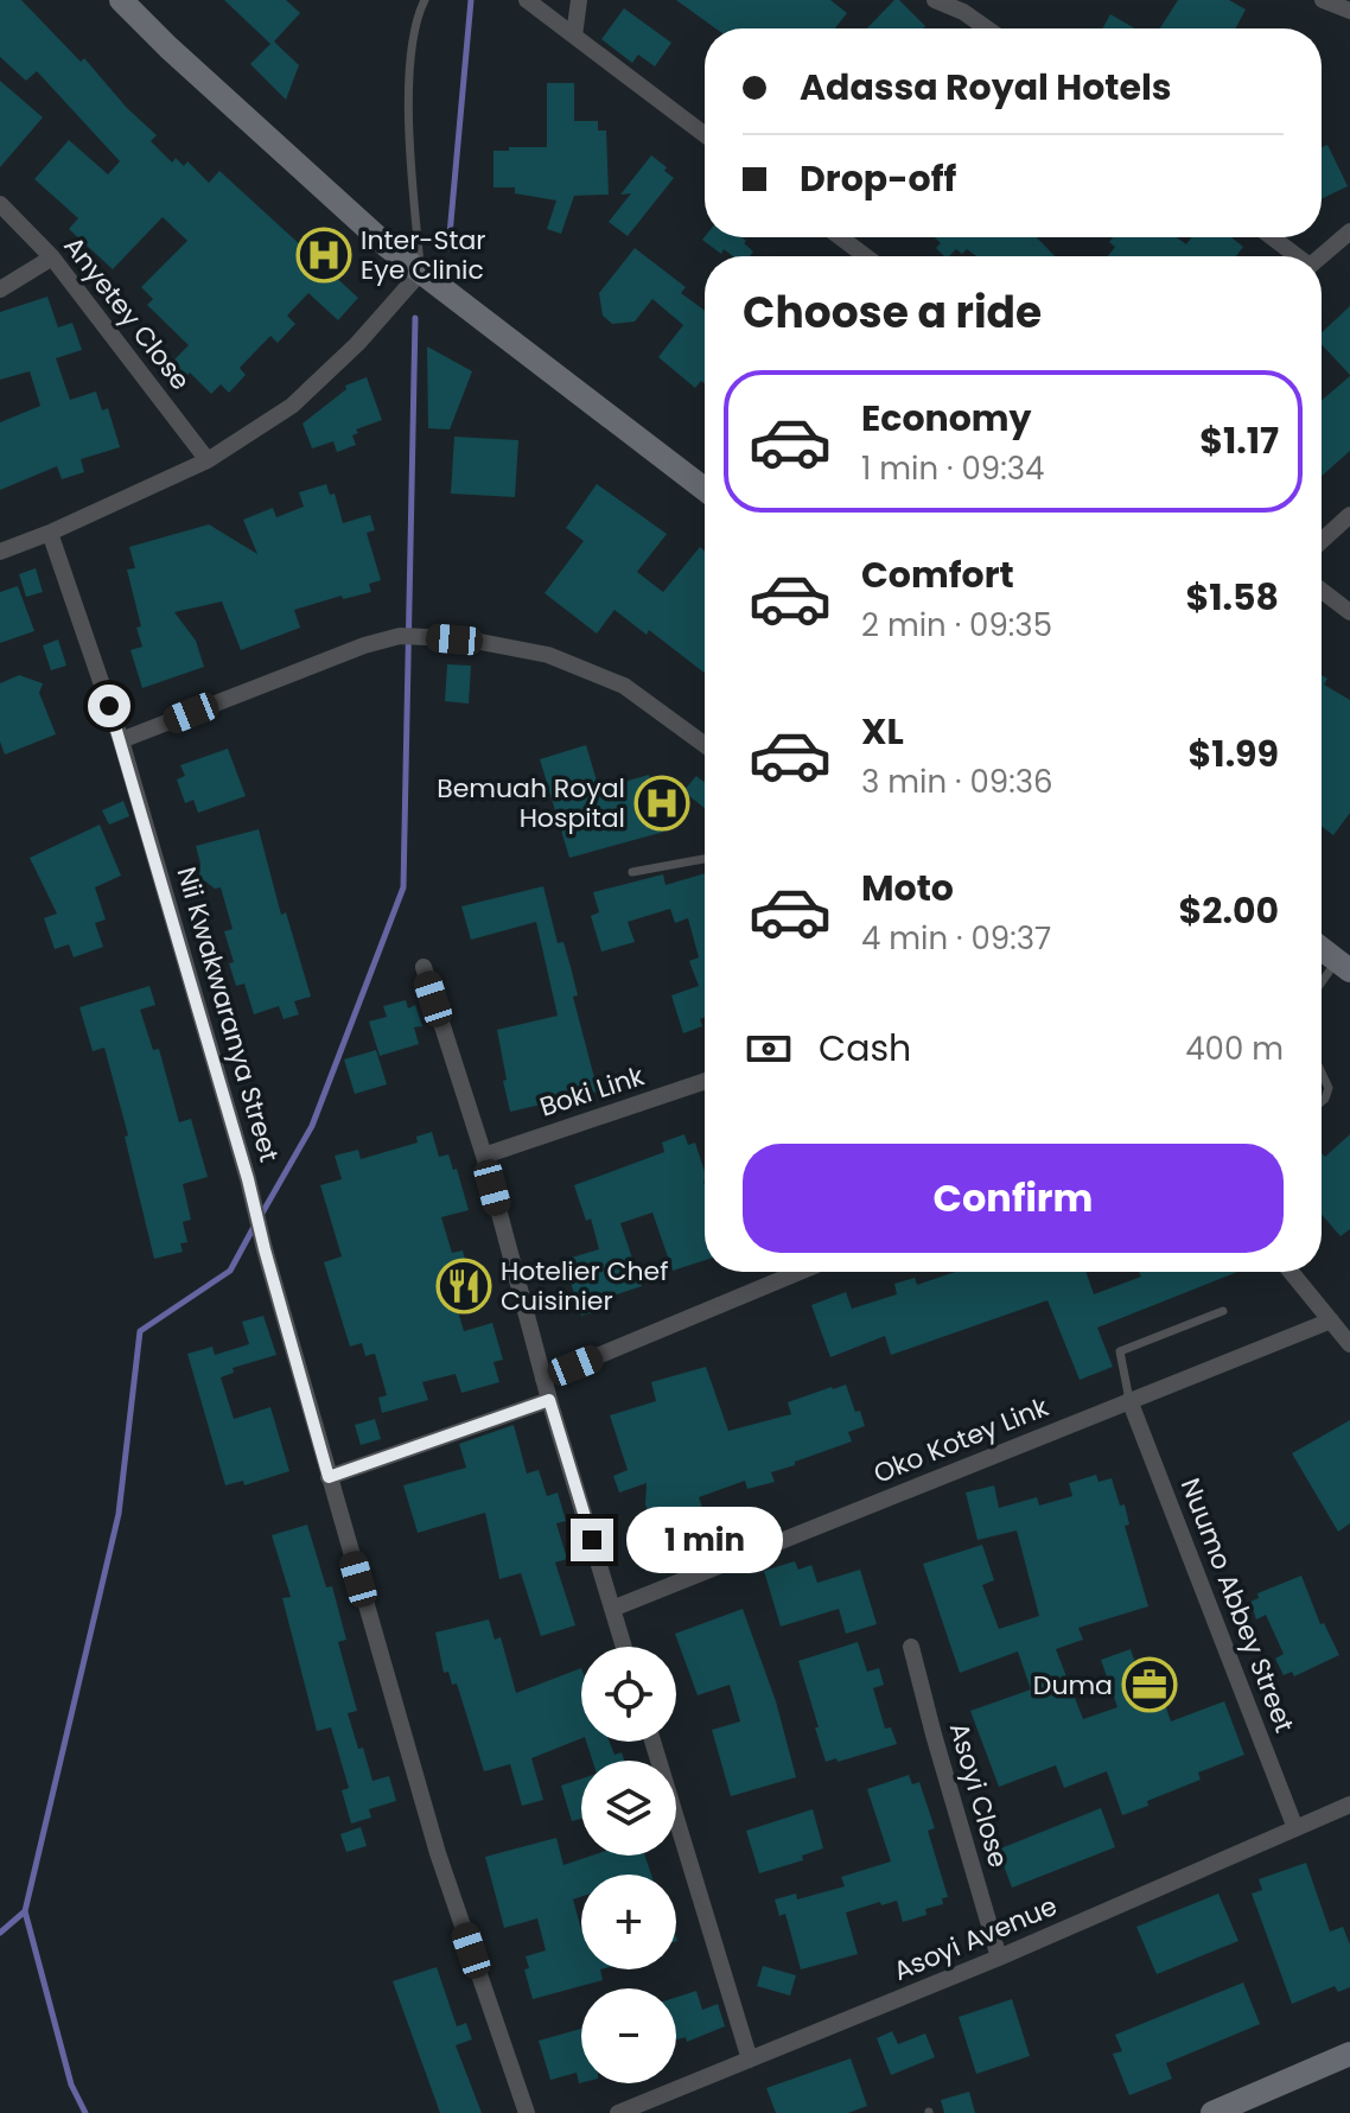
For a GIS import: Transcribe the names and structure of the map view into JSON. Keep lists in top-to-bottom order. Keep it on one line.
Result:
{"streets":{"street":["Anyetey Close","Nii Kwakwaranya Street","Boki Link","Oko Kotey Link","Nuumo Abbey Street","Asoyi Close","Asoyi Avenue"]},"crossings":[["Oko Kotey Link","Nuumo Abbey Street"],["Nuumo Abbey Street","Asoyi Avenue"],["Asoyi Close","Asoyi Avenue"]],"places":{"hospital":["Inter-Star Eye Clinic","Bemuah Royal Hospital"],"restaurant":["Hotelier Chef Cuisinier"],"office":["Duma"]},"page":{"banner":["Adassa Royal Hotels","Drop-off"],"heading":"Choose a ride","list":[{"name":"Economy","note":"1 min · 09:34","value":"$1.17"},{"name":"Comfort","note":"2 min · 09:35","value":"$1.58"},{"name":"XL","note":"3 min · 09:36","value":"$1.99"},{"name":"Moto","note":"4 min · 09:37","value":"$2.00"}],"pay":["Cash","400 m"],"buttons":"Confirm","bubble":"1 min","map_buttons":["+","−"]}}
